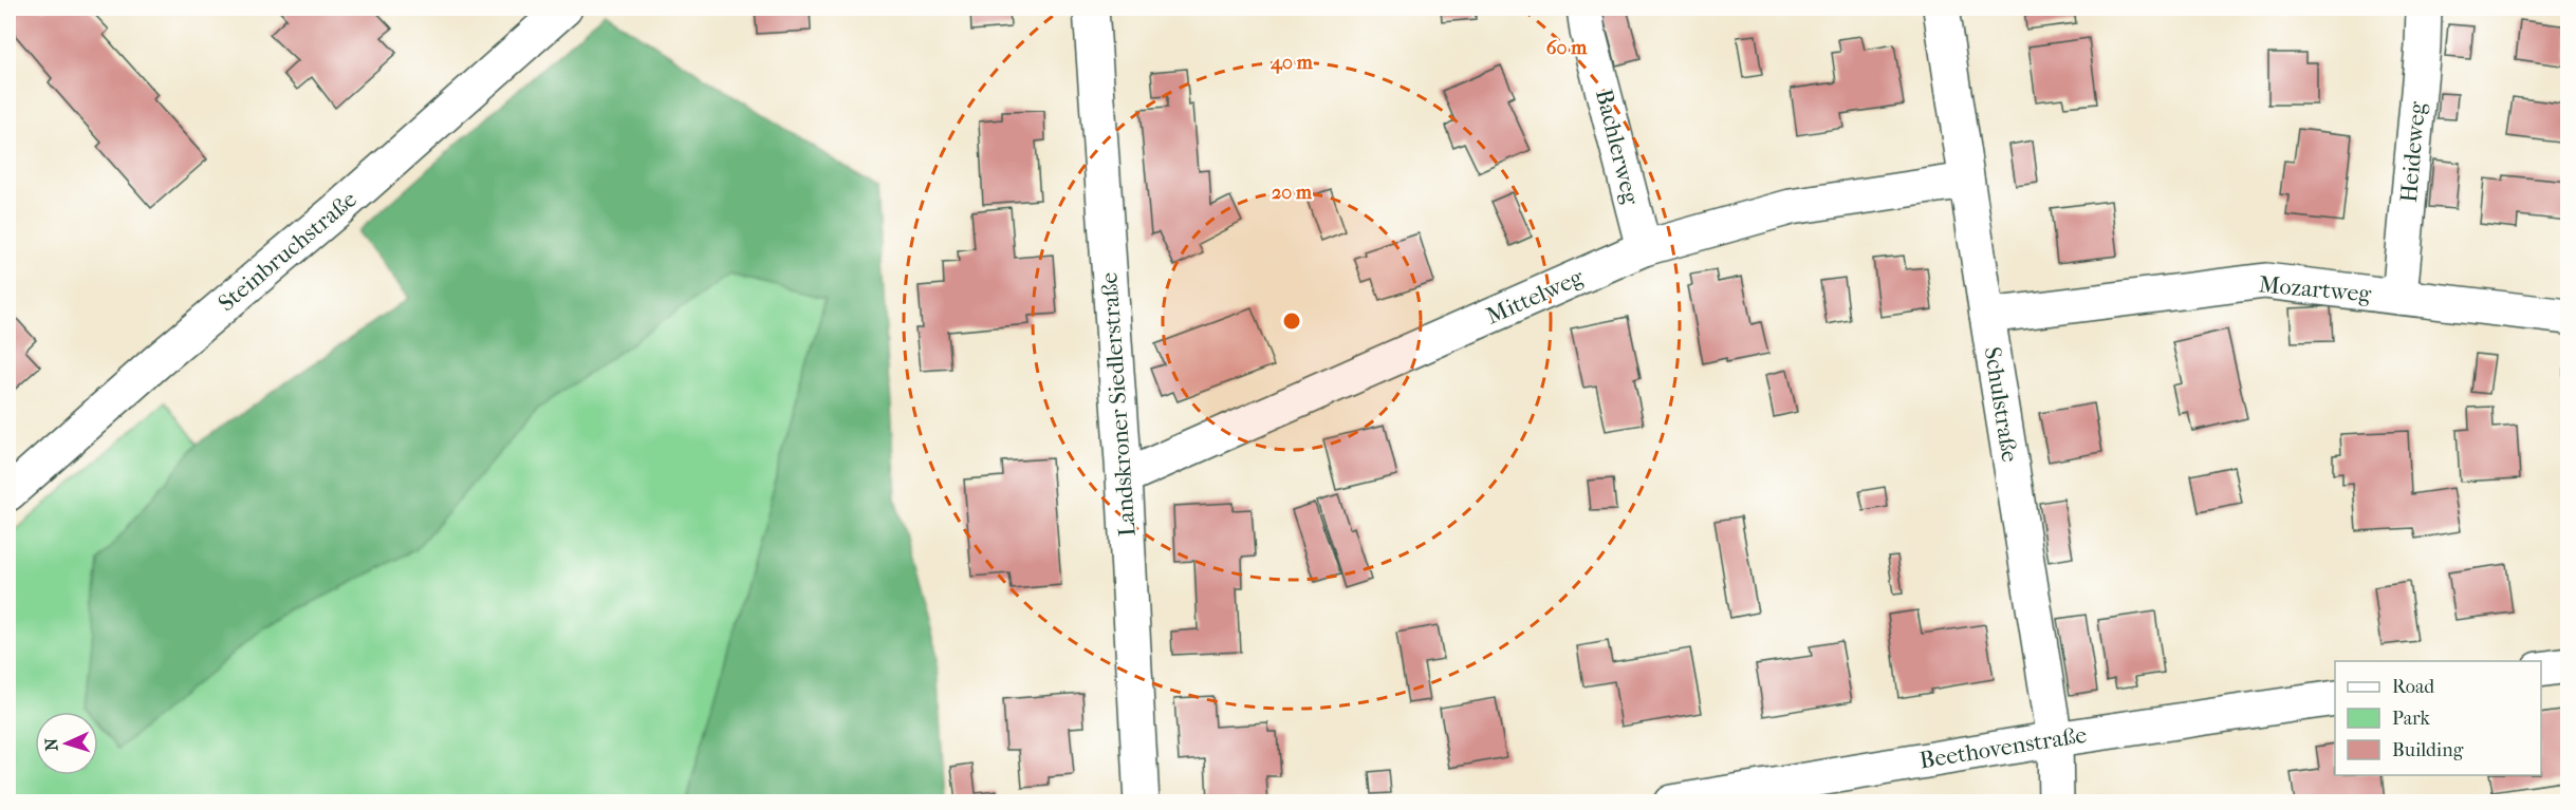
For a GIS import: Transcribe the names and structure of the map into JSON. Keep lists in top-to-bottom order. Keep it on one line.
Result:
{"streets":{"street":["Bachlerweg","Heideweg","Steinbruchstraße","Mozartweg","Mittelweg","Landskroner Siedlerstraße","Schulstraße","Beethovenstraße"]},"crossings":[["Bachlerweg","Mittelweg"],["Heideweg","Mozartweg"],["Mozartweg","Schulstraße"],["Mittelweg","Landskroner Siedlerstraße"],["Mittelweg","Schulstraße"],["Schulstraße","Beethovenstraße"]],"legend":["Road","Park","Building"],"north":"left","rings":["60 m","40 m","20 m"]}
